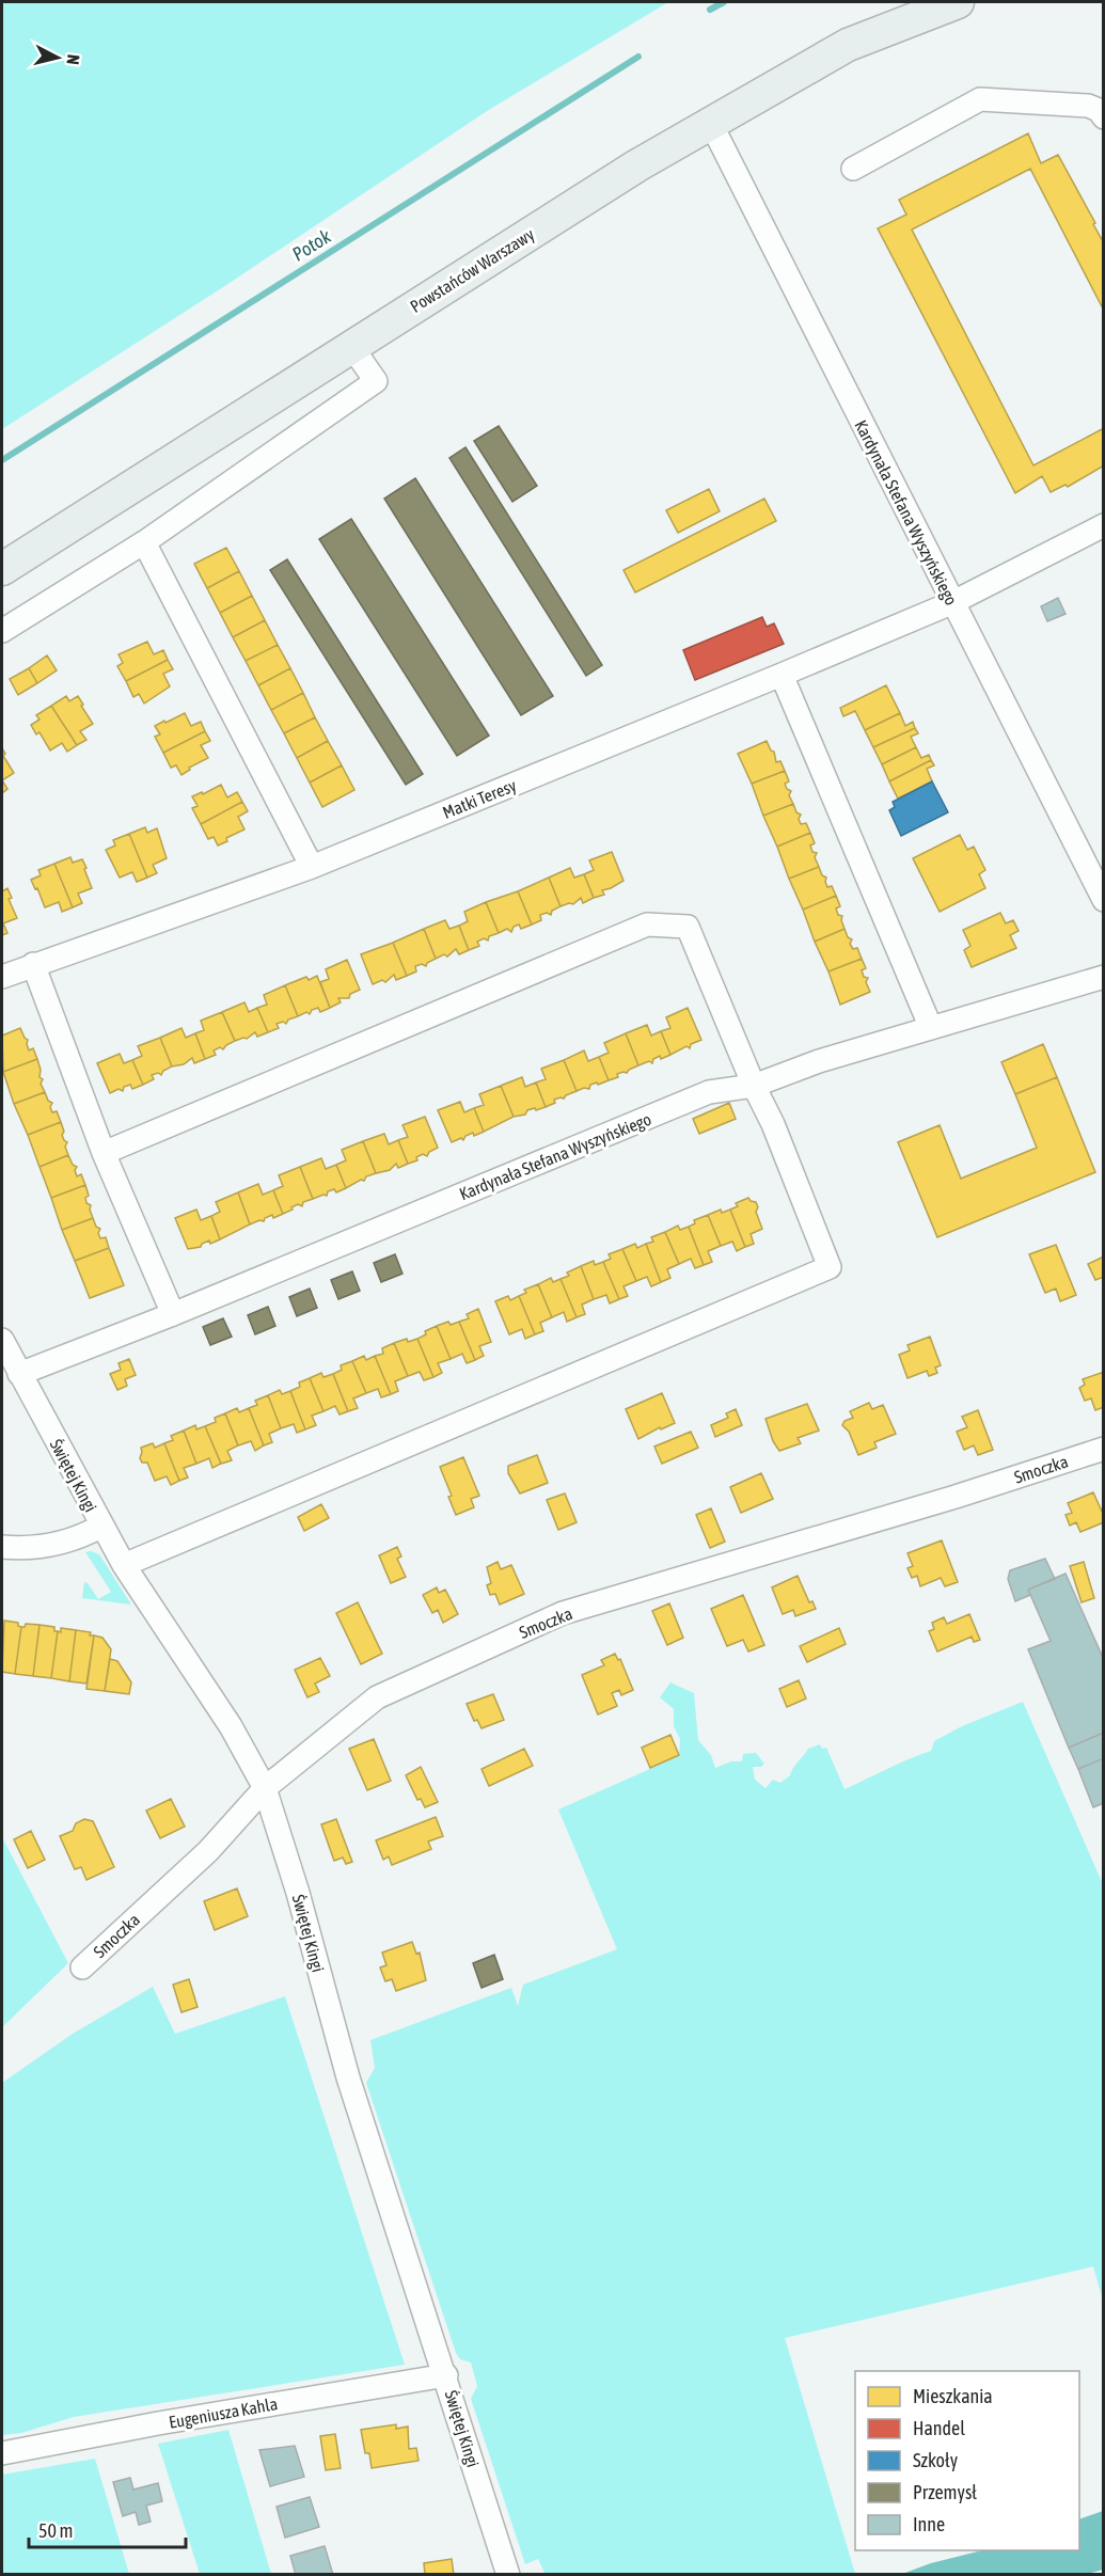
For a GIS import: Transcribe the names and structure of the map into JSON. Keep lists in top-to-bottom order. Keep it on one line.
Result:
{"streets":{"street":["Powstańców Warszawy","Kardynała Stefana Wyszyńskiego","Matki Teresy","Smoczka","Świętej Kingi","Eugeniusza Kahla"]},"crossings":[["Powstańców Warszawy","Kardynała Stefana Wyszyńskiego"],["Kardynała Stefana Wyszyńskiego","Matki Teresy"],["Kardynała Stefana Wyszyńskiego","Świętej Kingi"],["Smoczka","Świętej Kingi"],["Świętej Kingi","Eugeniusza Kahla"]],"water":["Potok"],"legend":["Mieszkania","Handel","Szkoły","Przemysł","Inne"],"scale_bar":"50 m","north":"right"}
